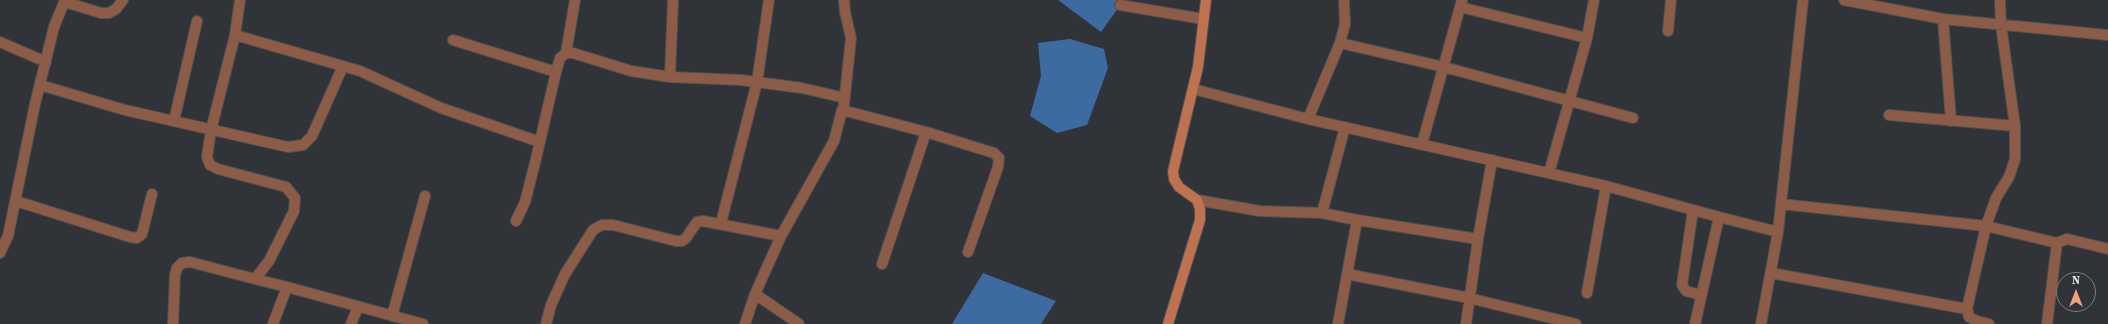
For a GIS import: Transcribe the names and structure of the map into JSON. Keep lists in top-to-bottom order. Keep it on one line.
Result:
{"north":"top"}
